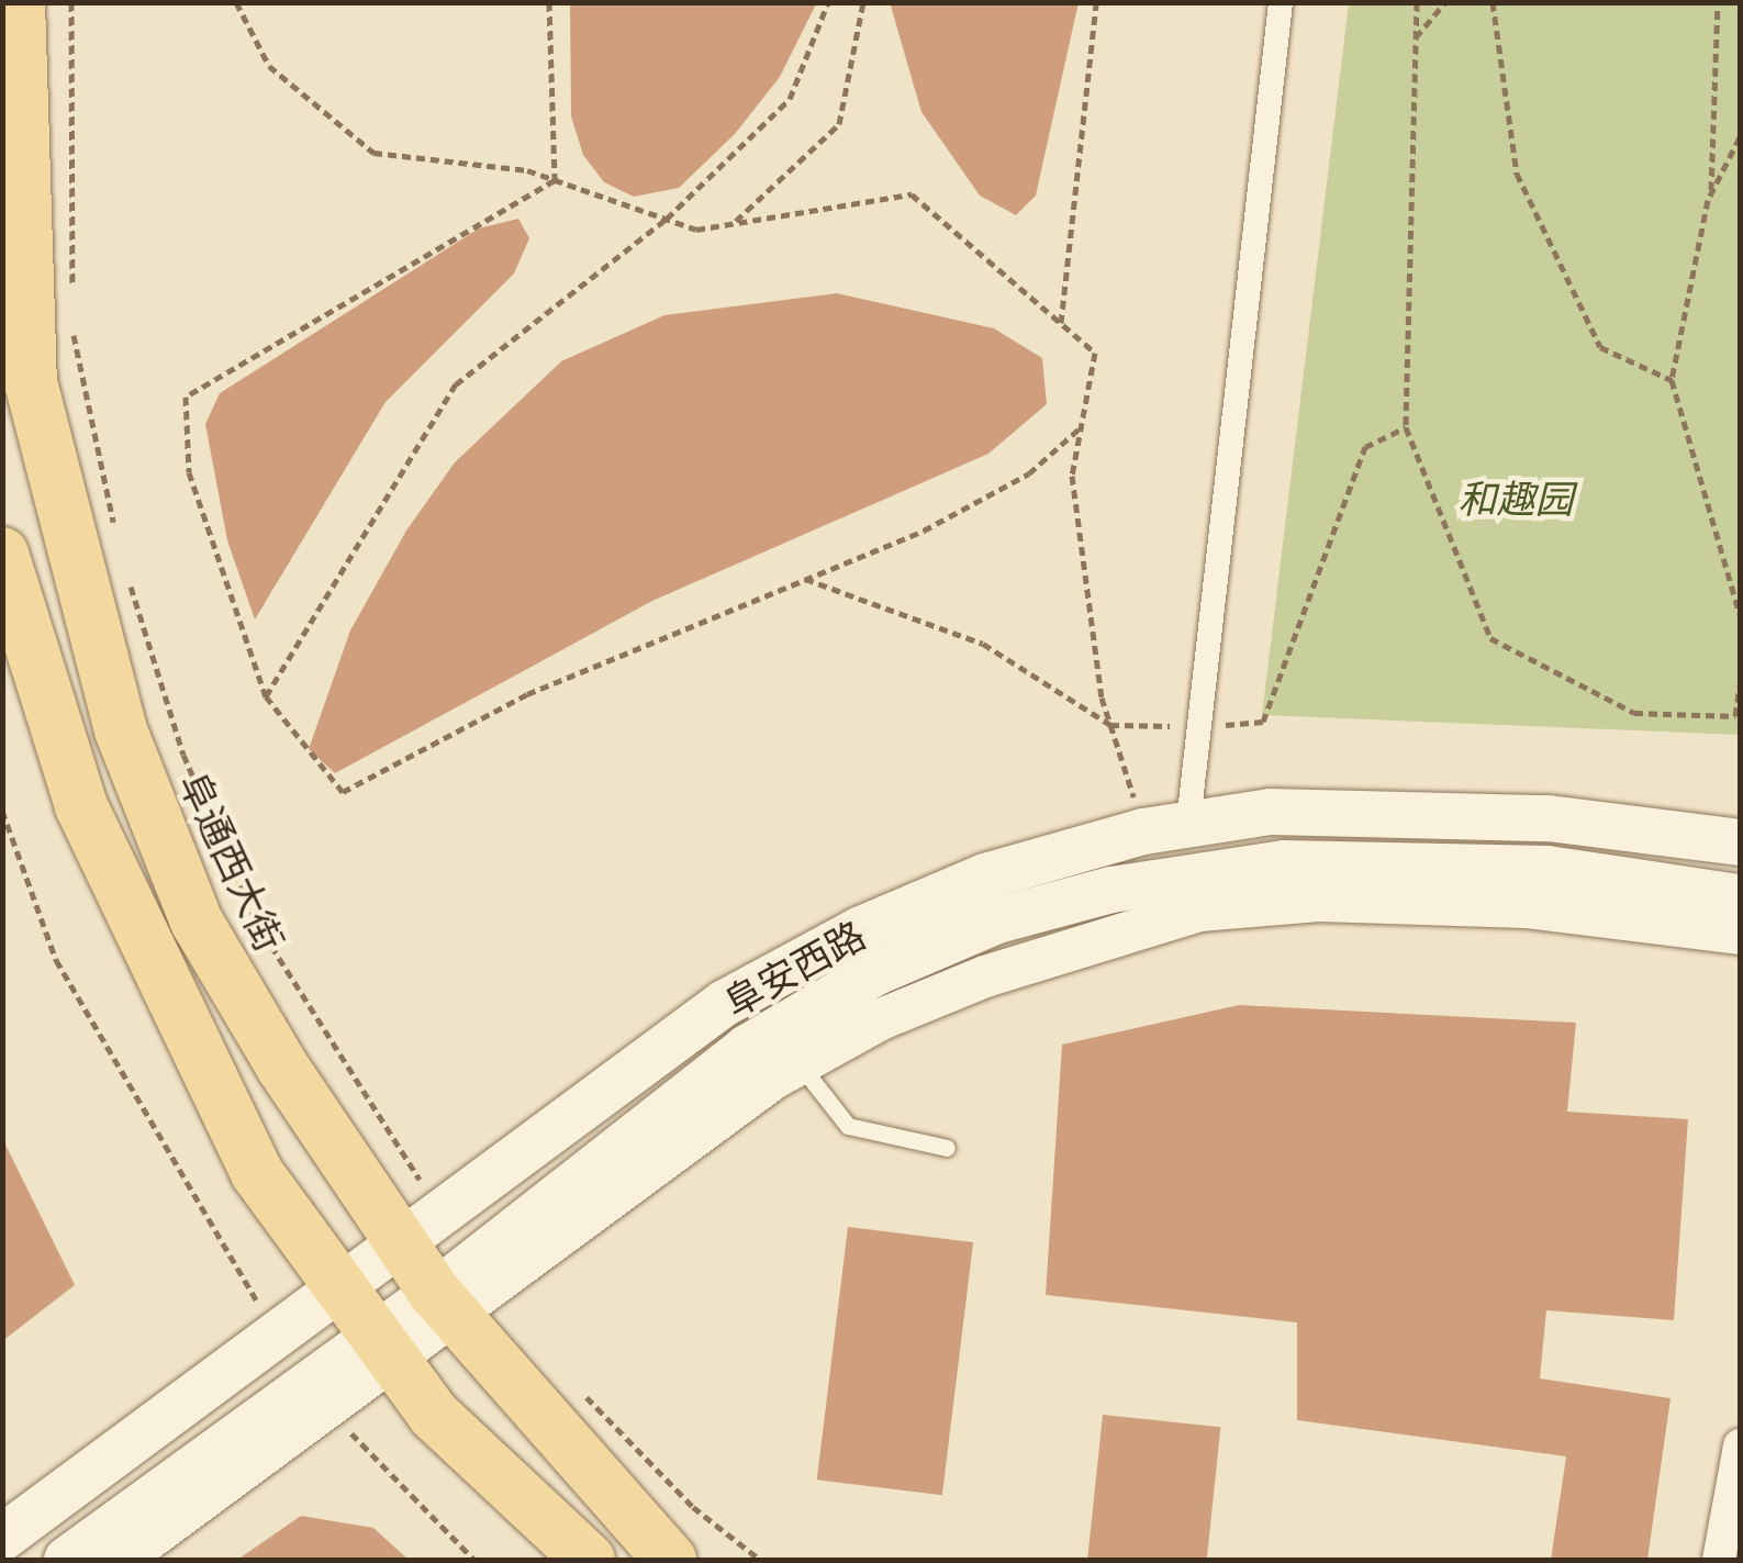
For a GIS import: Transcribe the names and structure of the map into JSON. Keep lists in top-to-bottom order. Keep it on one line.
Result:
{"streets":{"main road":["阜通西大街","阜安西路"]},"crossings":[["阜通西大街","阜安西路"]],"parks":["和趣园"]}
